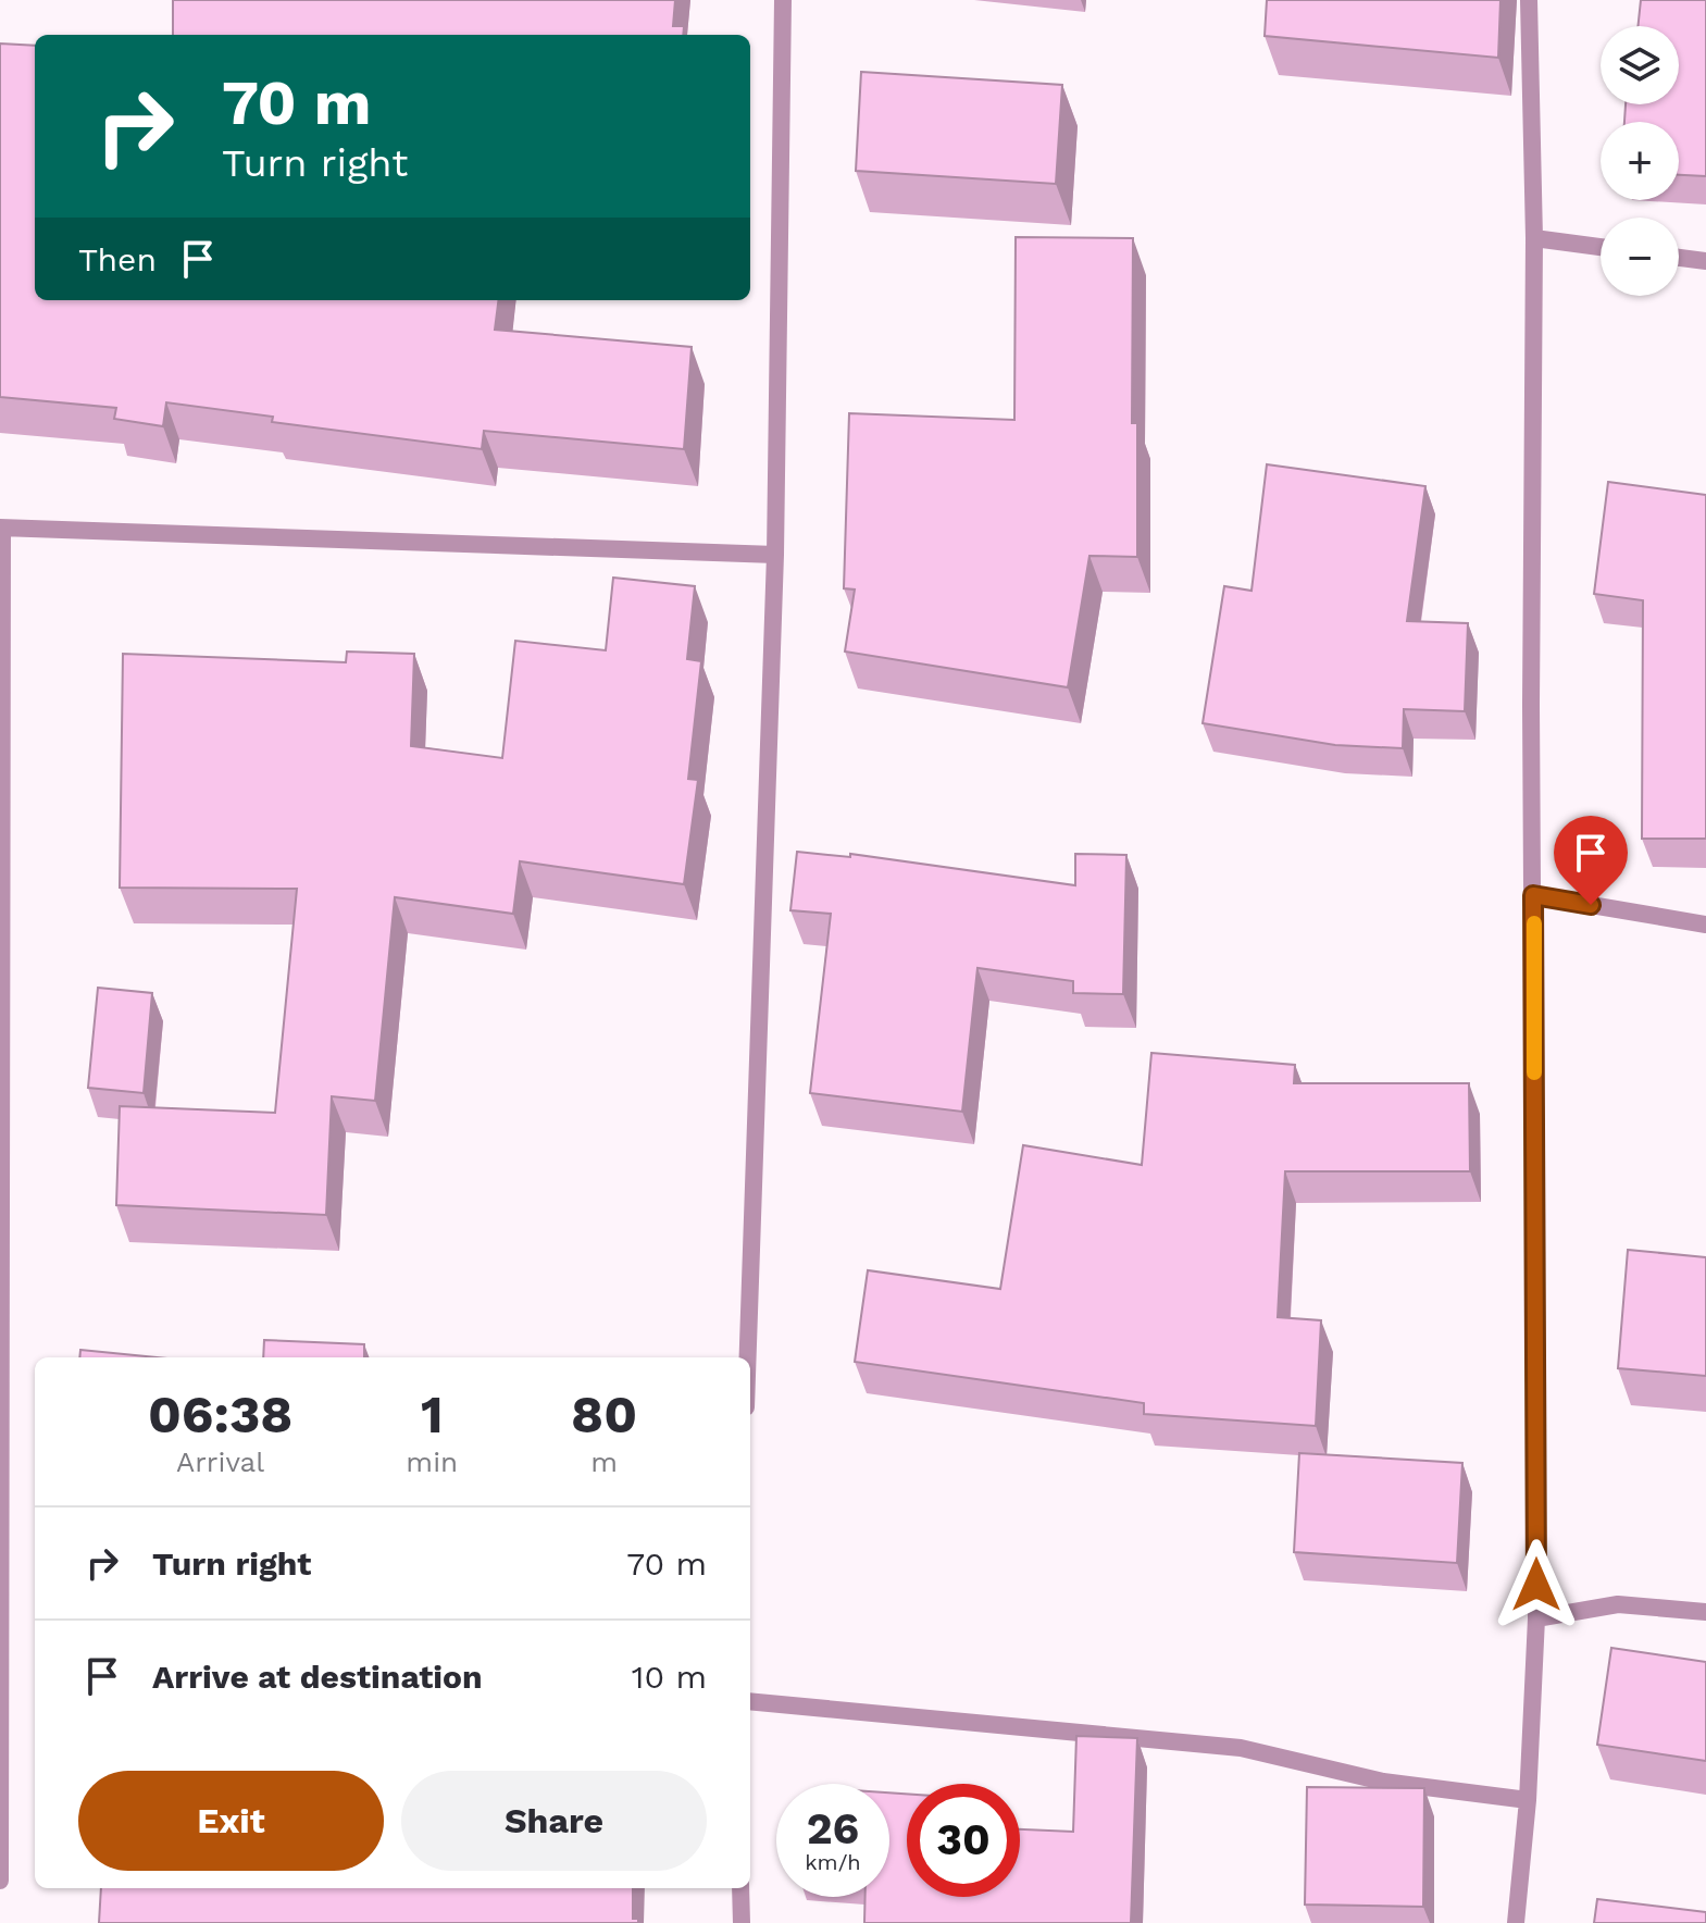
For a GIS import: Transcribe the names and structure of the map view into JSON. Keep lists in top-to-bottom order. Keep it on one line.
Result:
{"page":{"map_buttons":["+","−"],"turn":["70 m","Turn right"],"then":"Then","eta":["06:38","Arrival","1","min","80","m"],"list":[{"name":"Turn right","value":"70 m"},{"name":"Arrive at destination","value":"10 m"}],"buttons":["Exit","Share"],"speed":"26 km/h","limit":"30"}}
